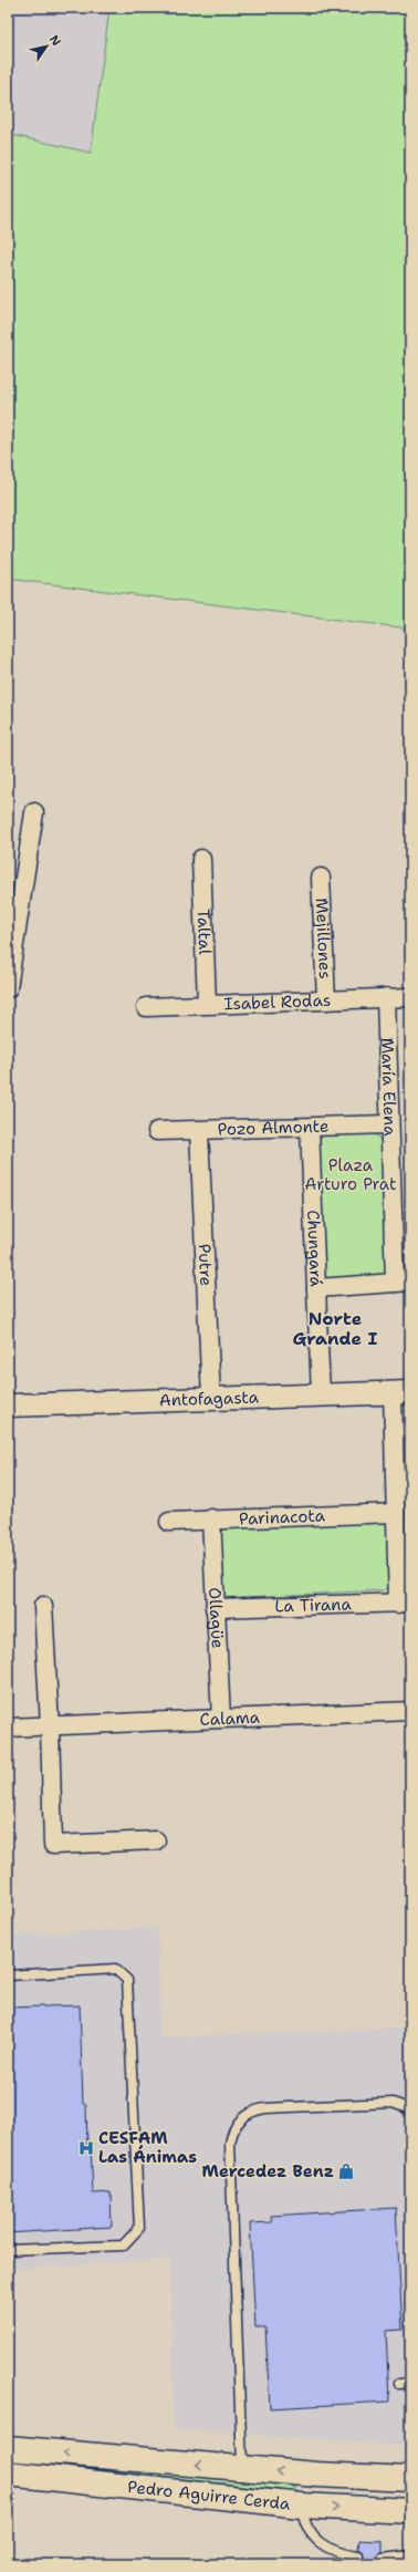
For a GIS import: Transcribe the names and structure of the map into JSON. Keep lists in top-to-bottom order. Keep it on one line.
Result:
{"streets":{"highway":["Pedro Aguirre Cerda"],"street":["Taltal","Mejillones","Isabel Rodas","María Elena","Pozo Almonte","Chungará","Putre","Antofagasta","Parinacota","La Tirana","Ollagüe","Calama"]},"crossings":[["Taltal","Isabel Rodas"],["Mejillones","Isabel Rodas"],["Isabel Rodas","María Elena"],["María Elena","Pozo Almonte"],["Pozo Almonte","Chungará"],["Pozo Almonte","Putre"],["Chungará","Antofagasta"],["Putre","Antofagasta"],["Parinacota","Ollagüe"],["La Tirana","Ollagüe"],["Ollagüe","Calama"]],"districts":["Norte Grande I"],"parks":["Plaza Arturo Prat"],"places":{"hospital":["CESFAM Las Ánimas"],"shop":["Mercedez Benz"]},"north":"top right"}
